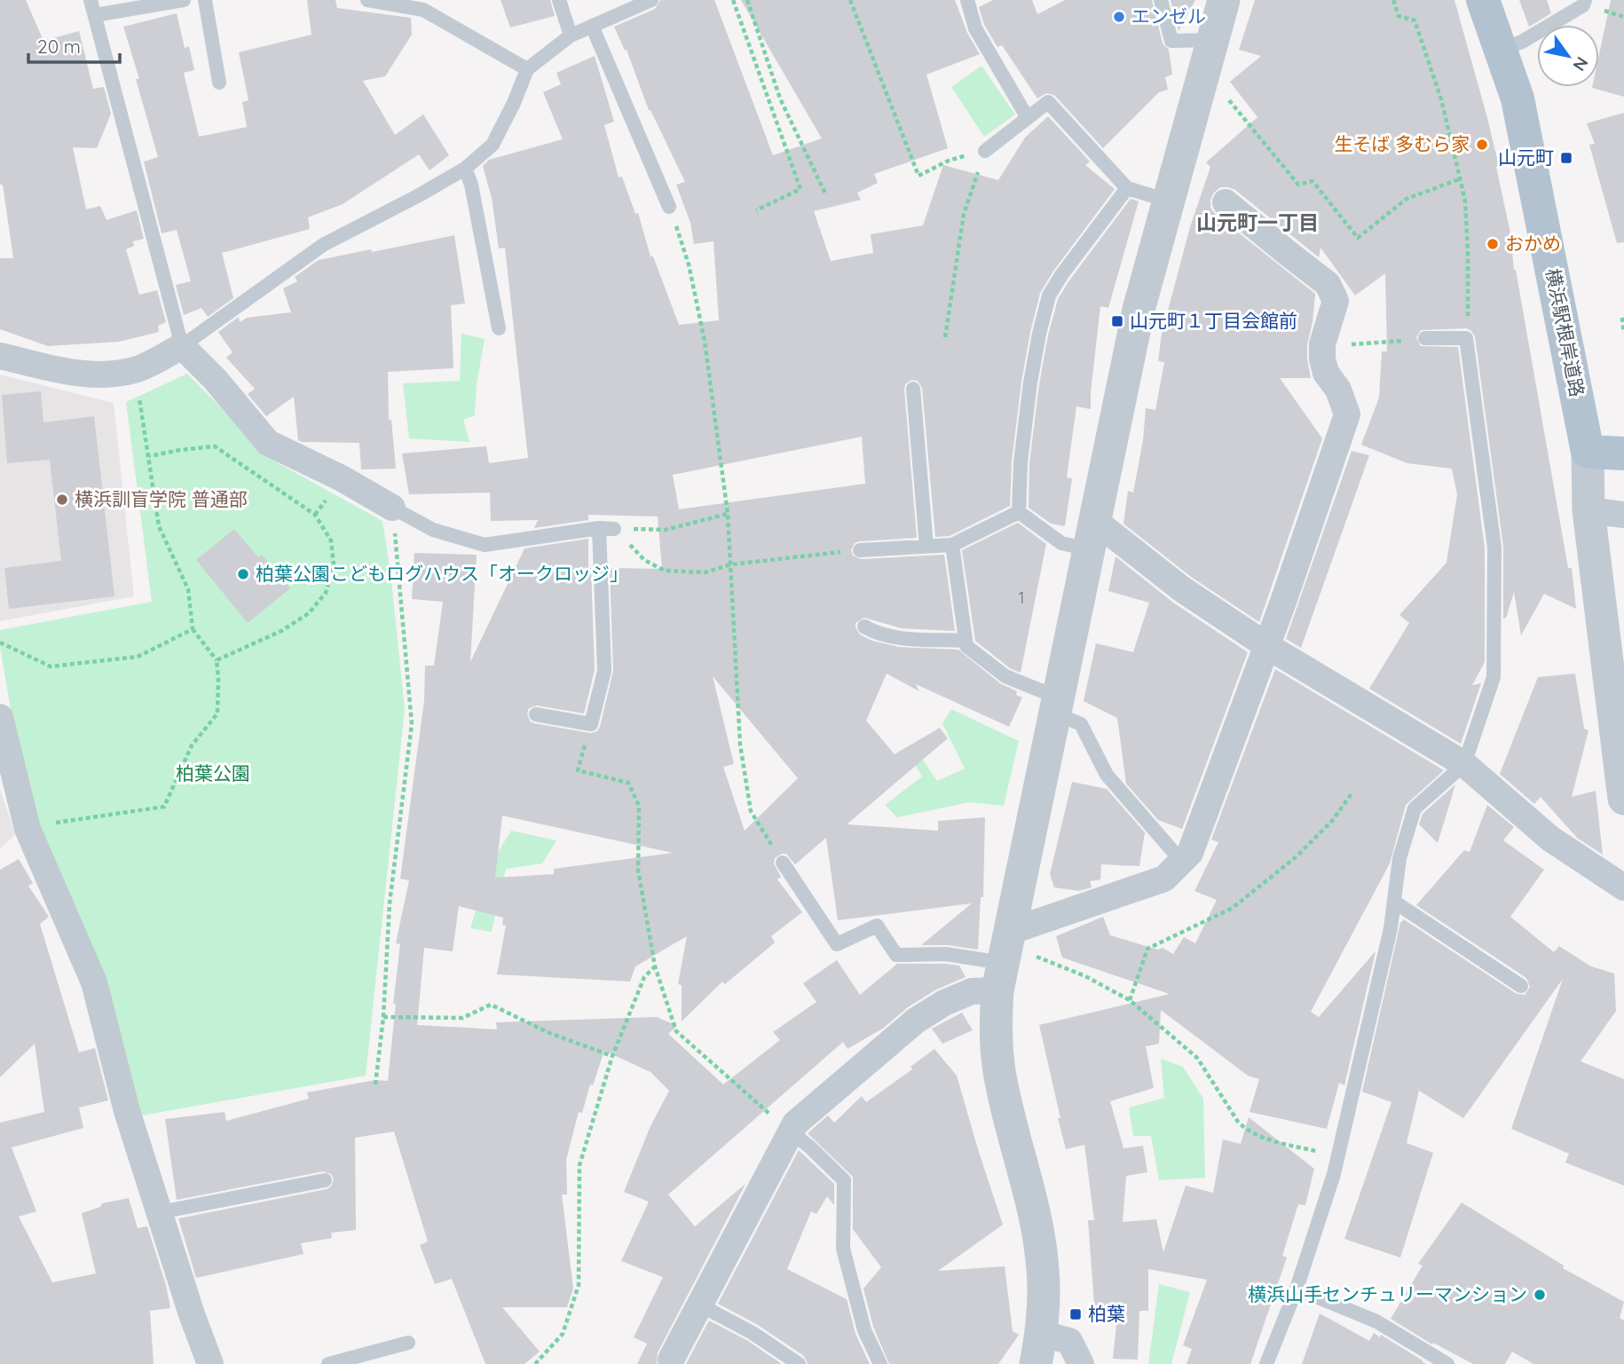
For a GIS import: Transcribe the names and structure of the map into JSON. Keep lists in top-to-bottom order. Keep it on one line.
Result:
{"streets":{"main road":["横浜駅根岸道路"]},"districts":["山元町一丁目"],"parks":["柏葉公園"],"places":{"other":["エンゼル","生そば 多むら家","おかめ","横浜訓盲学院 普通部","柏葉公園こどもログハウス「オークロッジ」","横浜山手センチュリーマンション"],"transit":["山元町","山元町１丁目会館前","柏葉"]},"house_numbers":["1"],"scale_bar":"20 m","north":"bottom right"}
